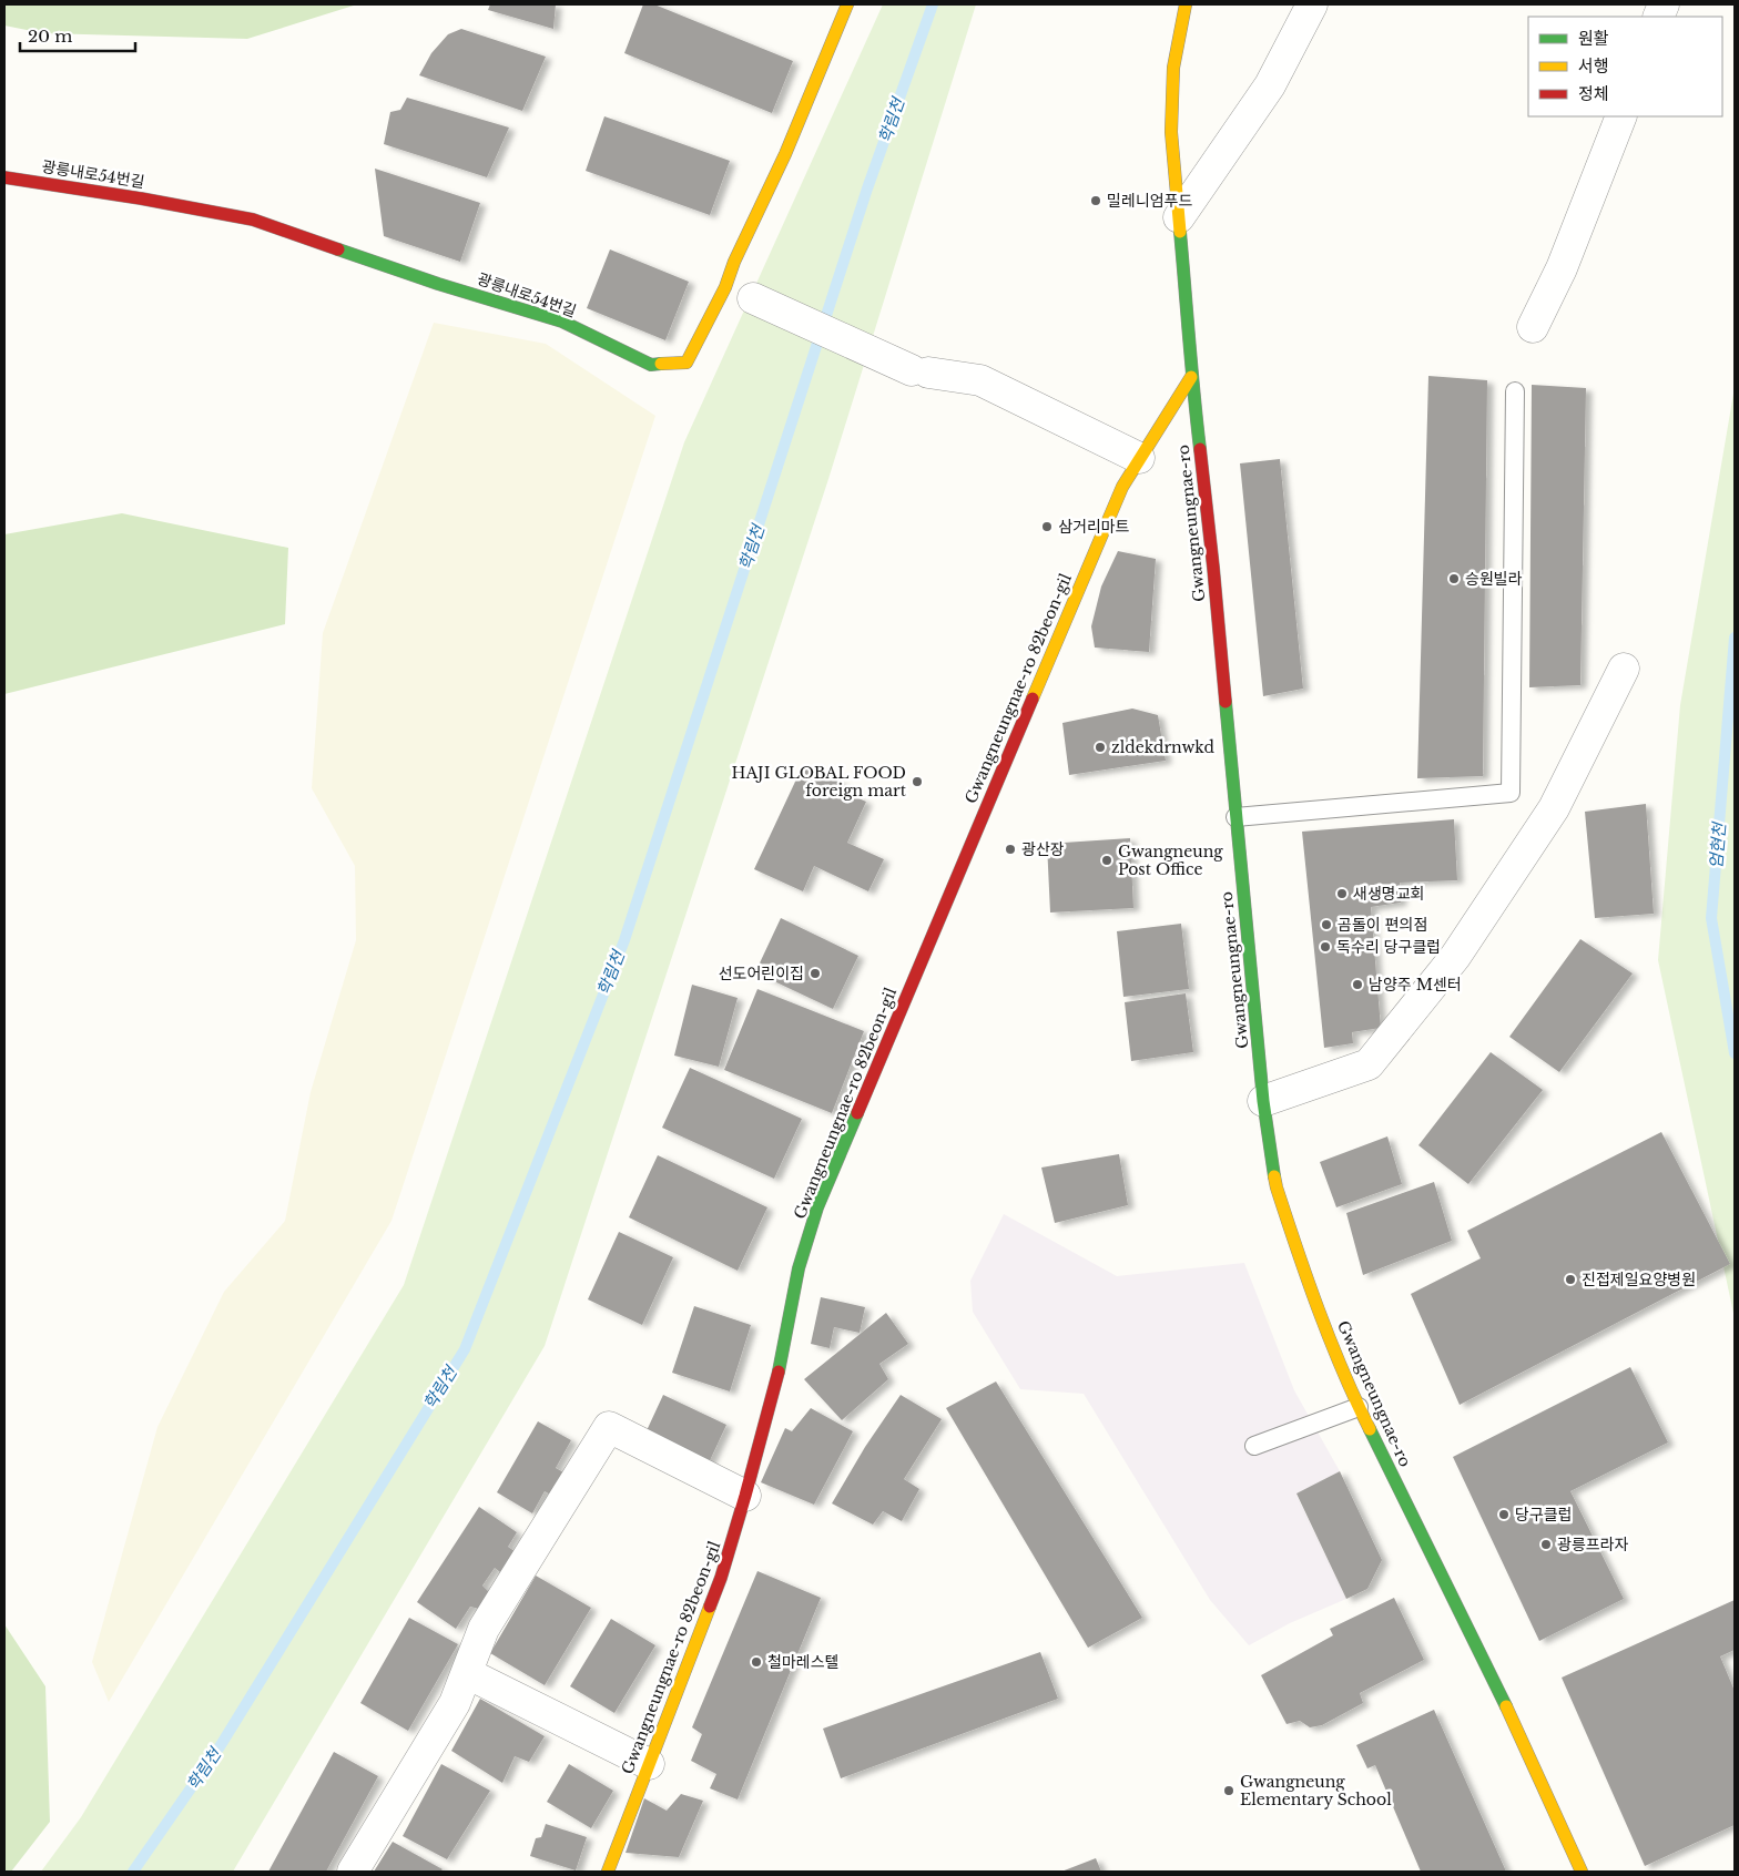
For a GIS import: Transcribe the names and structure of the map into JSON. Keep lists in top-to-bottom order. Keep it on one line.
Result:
{"streets":{"street":["광릉내로54번길","Gwangneungnae-ro","Gwangneungnae-ro 82beon-gil"]},"crossings":[["Gwangneungnae-ro","Gwangneungnae-ro 82beon-gil"]],"water":["학림천","엄현천"],"places":["밀레니엄푸드","삼거리마트","승원빌라","zldekdrnwkd","HAJI GLOBAL FOOD foreign mart","광산장","Gwangneung Post Office","새생명교회","곰돌이 편의점","독수리 당구클럽","선도어린이집","남양주 M센터","진접제일요양병원","당구클럽","광릉프라자","철마레스텔","Gwangneung Elementary School"],"legend":["원활","서행","정체"],"scale_bar":"20 m"}
